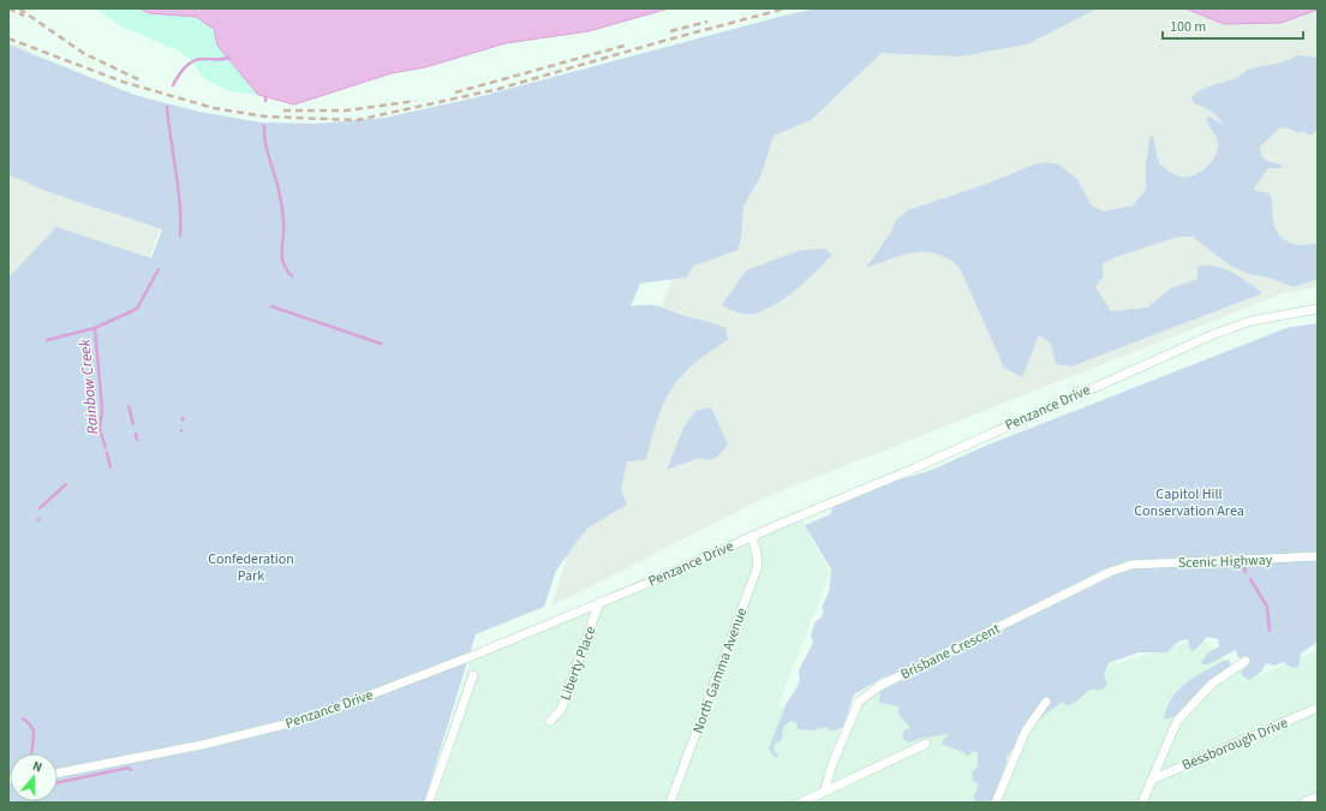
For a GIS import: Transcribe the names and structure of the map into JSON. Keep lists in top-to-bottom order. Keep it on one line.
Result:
{"streets":{"street":["Penzance Drive","Scenic Highway","Brisbane Crescent","Liberty Place","North Gamma Avenue","Bessborough Drive"]},"crossings":[["Penzance Drive","Liberty Place"],["Penzance Drive","North Gamma Avenue"],["Scenic Highway","Brisbane Crescent"]],"water":["Rainbow Creek"],"parks":["Capitol Hill Conservation Area","Confederation Park"],"scale_bar":"100 m","north":"top"}
